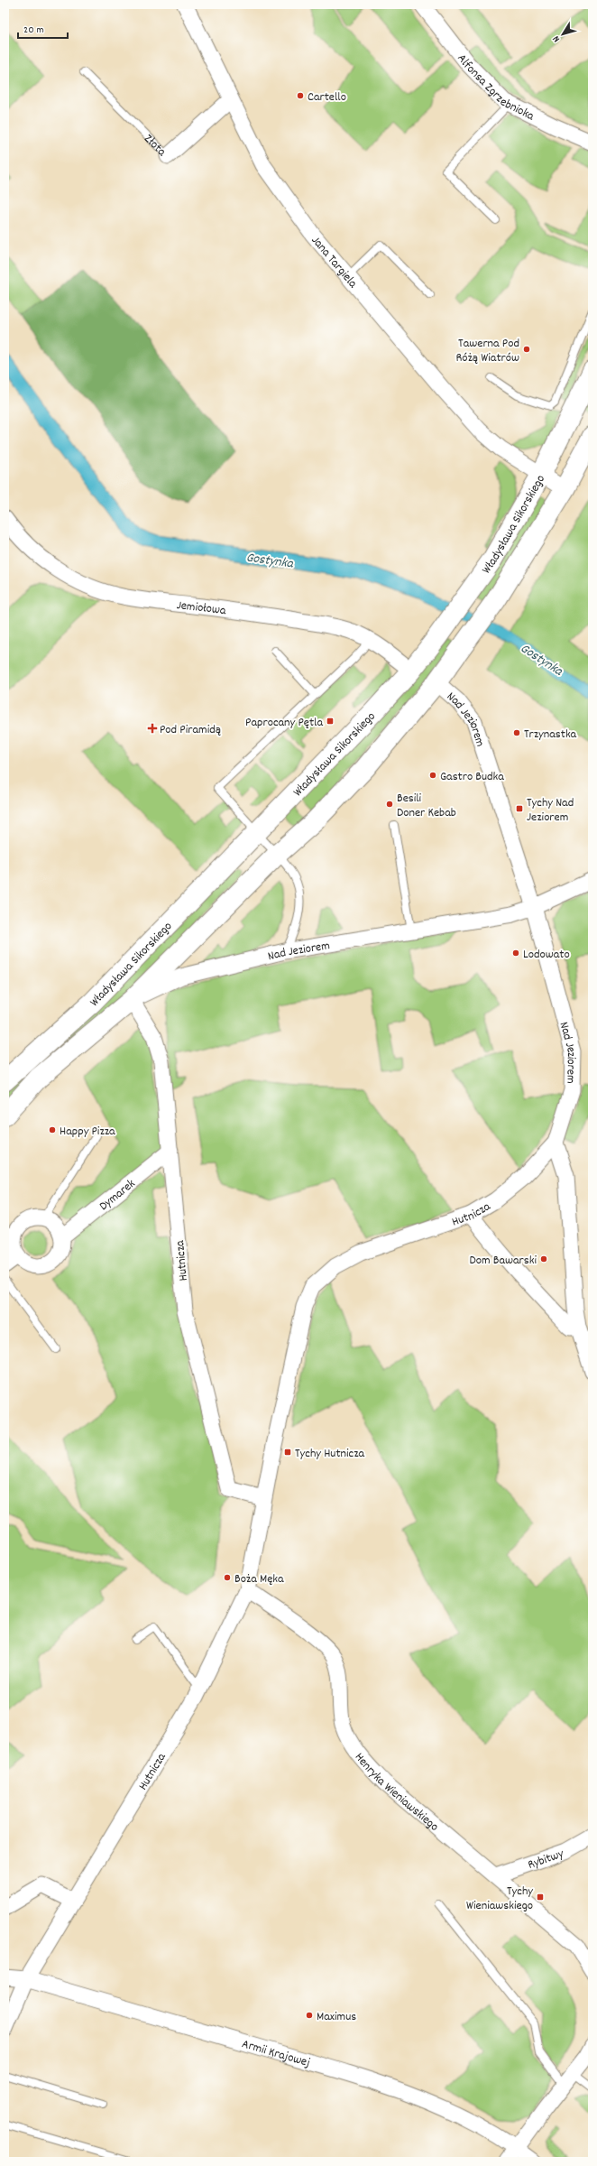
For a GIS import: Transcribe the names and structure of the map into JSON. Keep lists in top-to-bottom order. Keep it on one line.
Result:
{"streets":{"street":["Alfonsa Zgrzebnioka","Złota","Jana Targiela","Władysława Sikorskiego","Jemiołowa","Nad Jeziorem","Dymarek","Hutnicza","Henryka Wieniawskiego","Rybitwy","Armii Krajowej"]},"crossings":[["Złota","Jana Targiela"],["Jana Targiela","Władysława Sikorskiego"],["Władysława Sikorskiego","Jemiołowa"],["Władysława Sikorskiego","Nad Jeziorem"],["Władysława Sikorskiego","Hutnicza"],["Nad Jeziorem","Hutnicza"],["Dymarek","Hutnicza"],["Hutnicza","Henryka Wieniawskiego"],["Hutnicza","Armii Krajowej"],["Henryka Wieniawskiego","Rybitwy"]],"water":["Gostynka"],"places":{"other":["Cartello","Tawerna Pod Różą Wiatrów","Trzynastka","Gastro Budka","Besili Doner Kebab","Lodowato","Happy Pizza","Dom Bawarski","Boża Męka","Maximus"],"transit":["Paprocany Pętla","Tychy Nad Jeziorem","Tychy Hutnicza","Tychy Wieniawskiego"],"health":["Pod Piramidą"]},"scale_bar":"20 m","north":"bottom left"}
